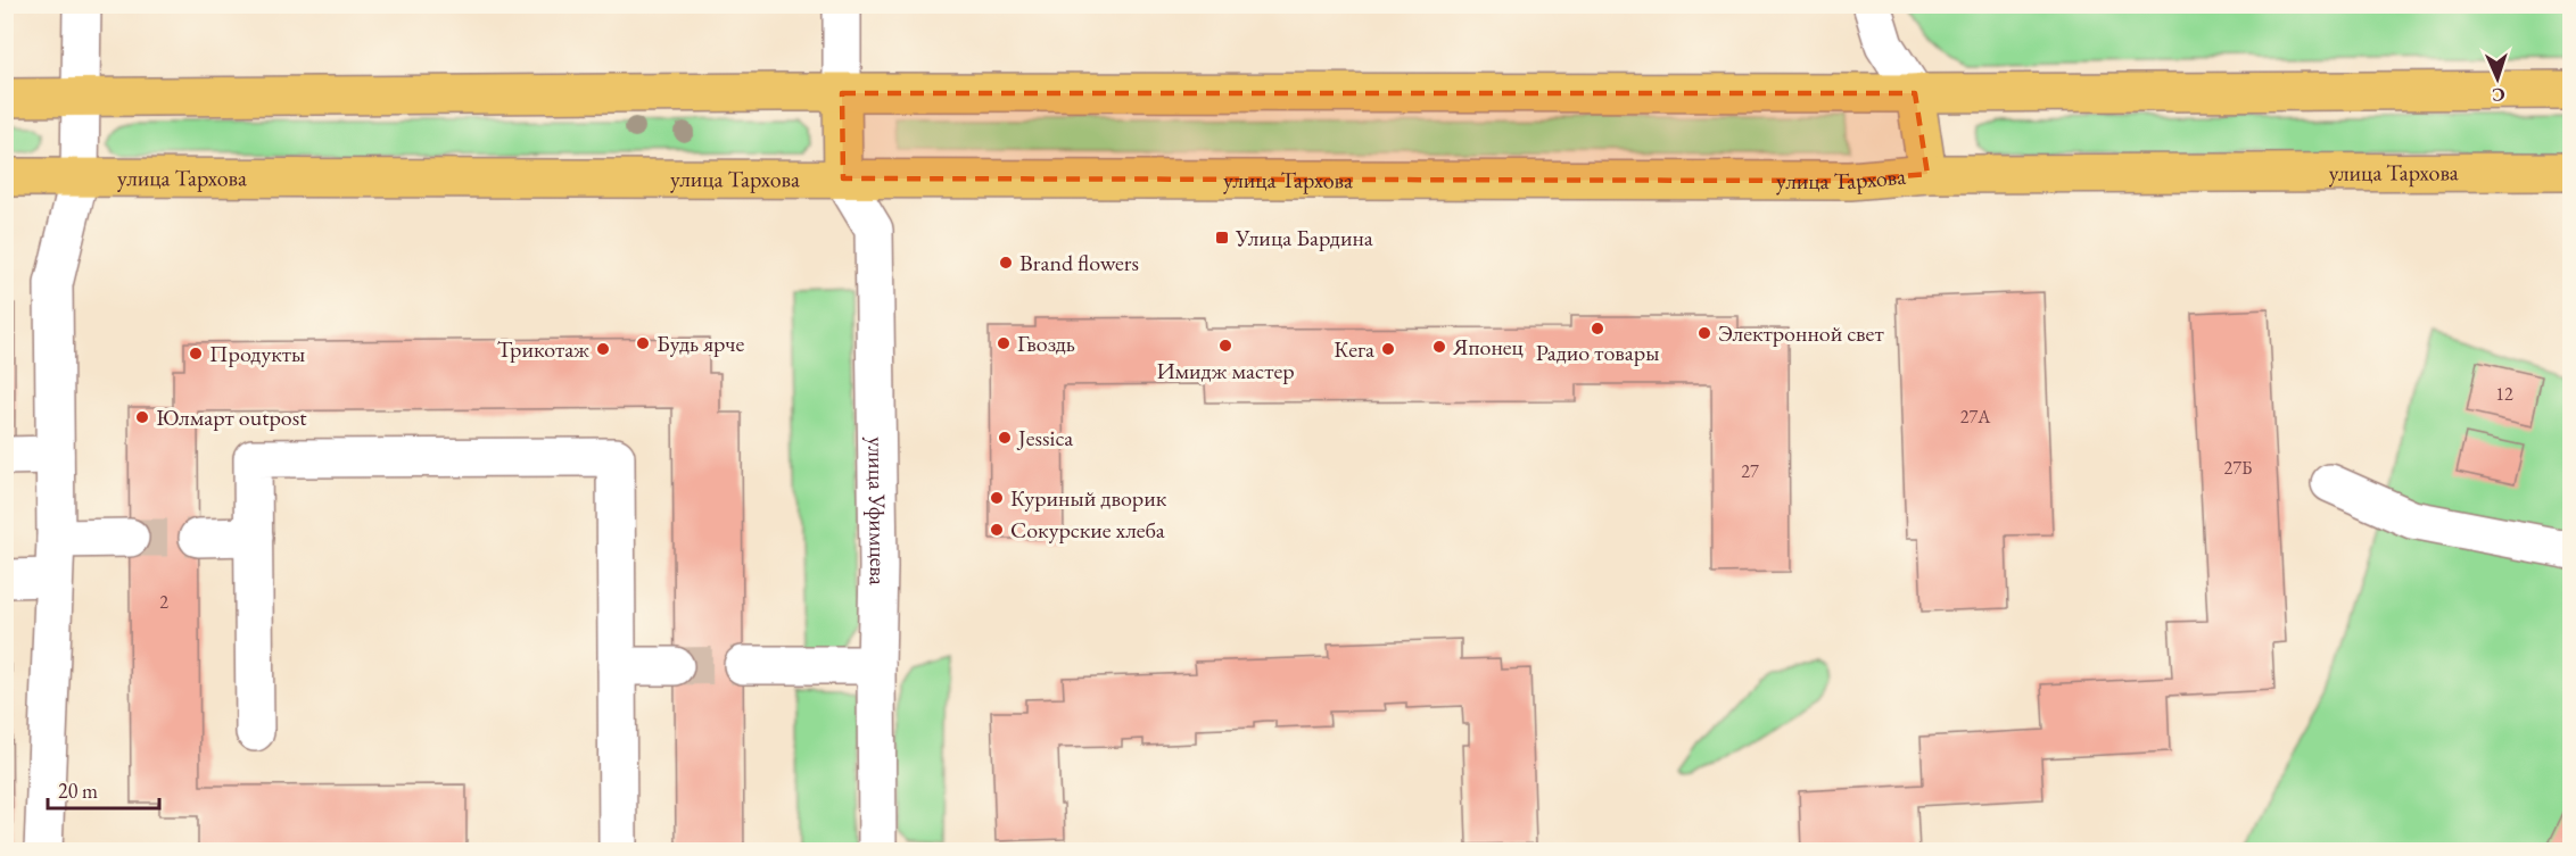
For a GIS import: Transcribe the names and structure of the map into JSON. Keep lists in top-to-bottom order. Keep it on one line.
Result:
{"streets":{"main road":["улица Тархова"],"street":["улица Уфимцева"]},"crossings":[["улица Тархова","улица Уфимцева"]],"places":{"transit":["Улица Бардина"],"other":["Brand flowers","Радио товары","Электронной свет","Будь ярче","Гвоздь","Имидж мастер","Японец","Трикотаж","Кега","Продукты","Юлмарт outpost","Jessica","Куриный дворик","Сокурские хлеба"]},"house_numbers":["12","27А","27Б","27","2"],"scale_bar":"20 m","north":"bottom"}
